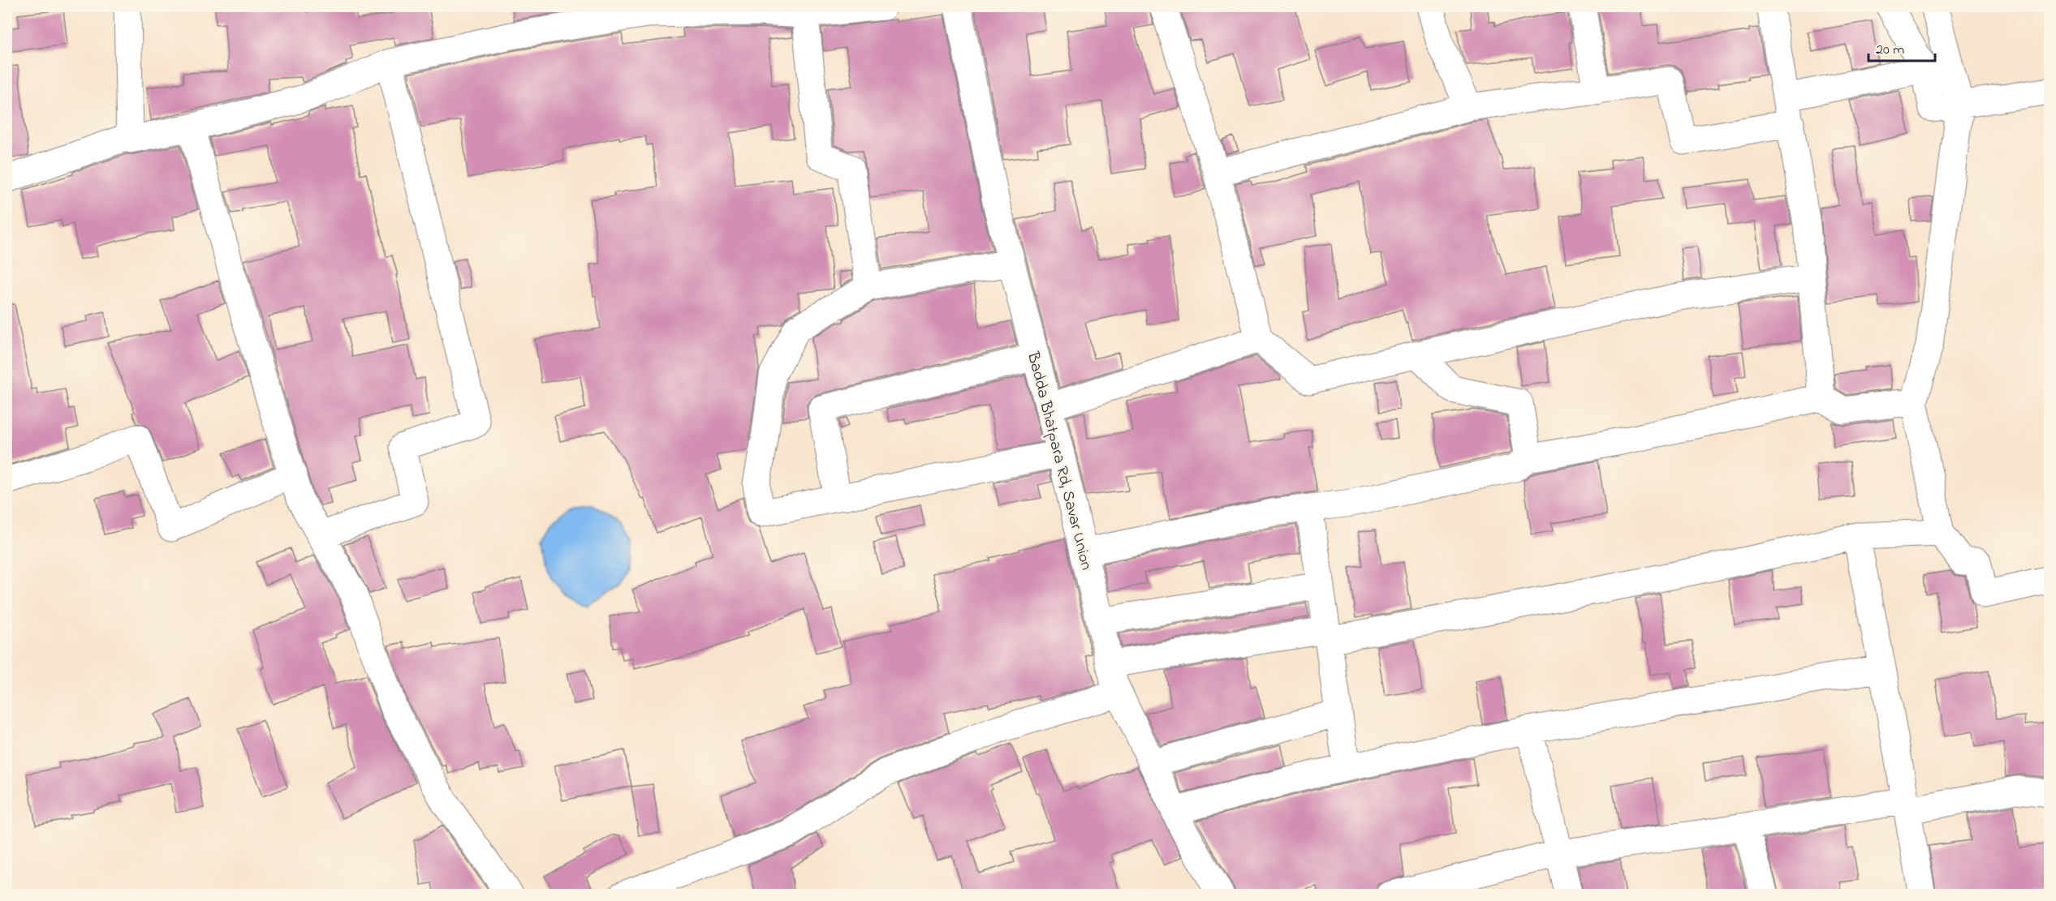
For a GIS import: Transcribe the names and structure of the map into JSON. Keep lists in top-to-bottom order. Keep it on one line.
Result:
{"streets":{"street":["Badda Bhatpara Rd, Savar Union"]},"scale_bar":"20 m"}
